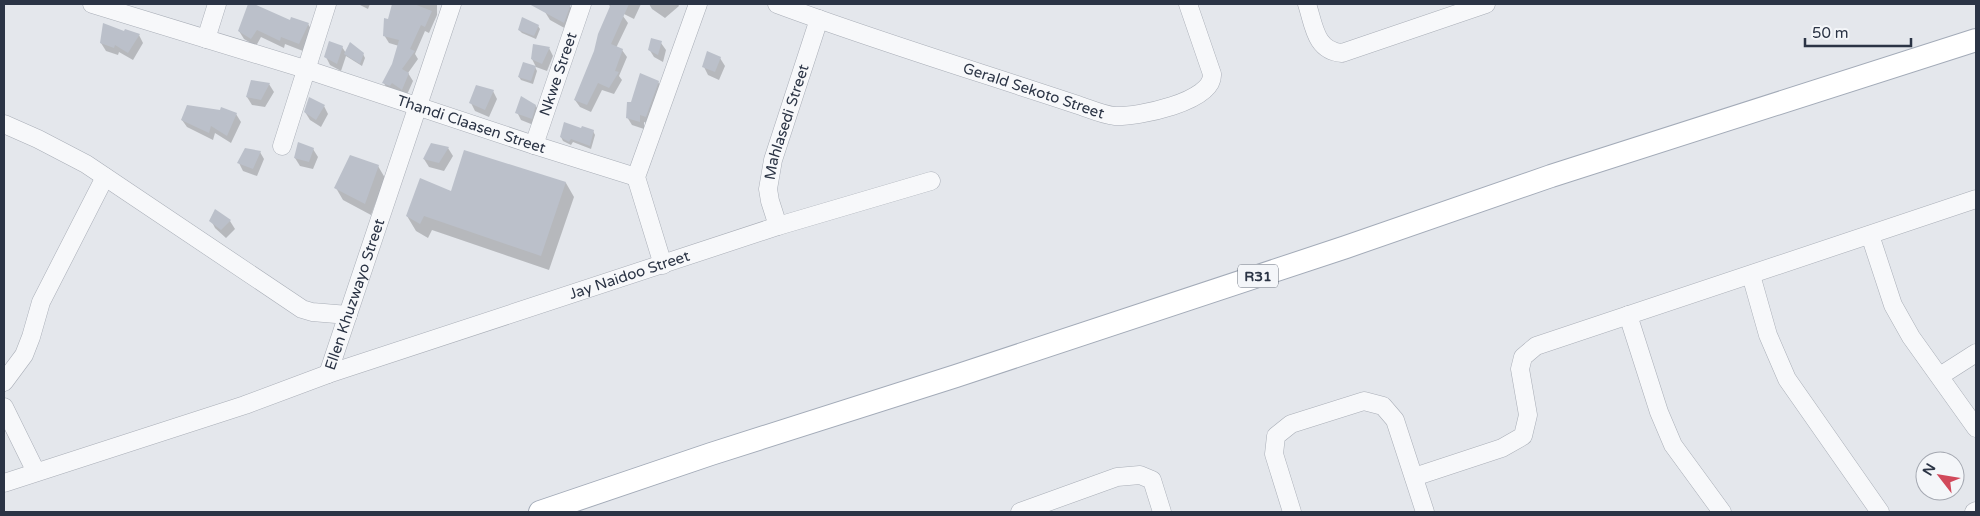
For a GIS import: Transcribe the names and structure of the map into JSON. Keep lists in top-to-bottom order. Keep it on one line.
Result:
{"streets":{"main road":["R31"],"street":["Nkwe Street","Gerald Sekoto Street","Mahlasedi Street","Thandi Claasen Street","Jay Naidoo Street","Ellen Khuzwayo Street"]},"crossings":[["Nkwe Street","Thandi Claasen Street"],["Gerald Sekoto Street","Mahlasedi Street"],["Mahlasedi Street","Jay Naidoo Street"],["Thandi Claasen Street","Ellen Khuzwayo Street"],["Jay Naidoo Street","Ellen Khuzwayo Street"]],"scale_bar":"50 m","north":"top left"}
